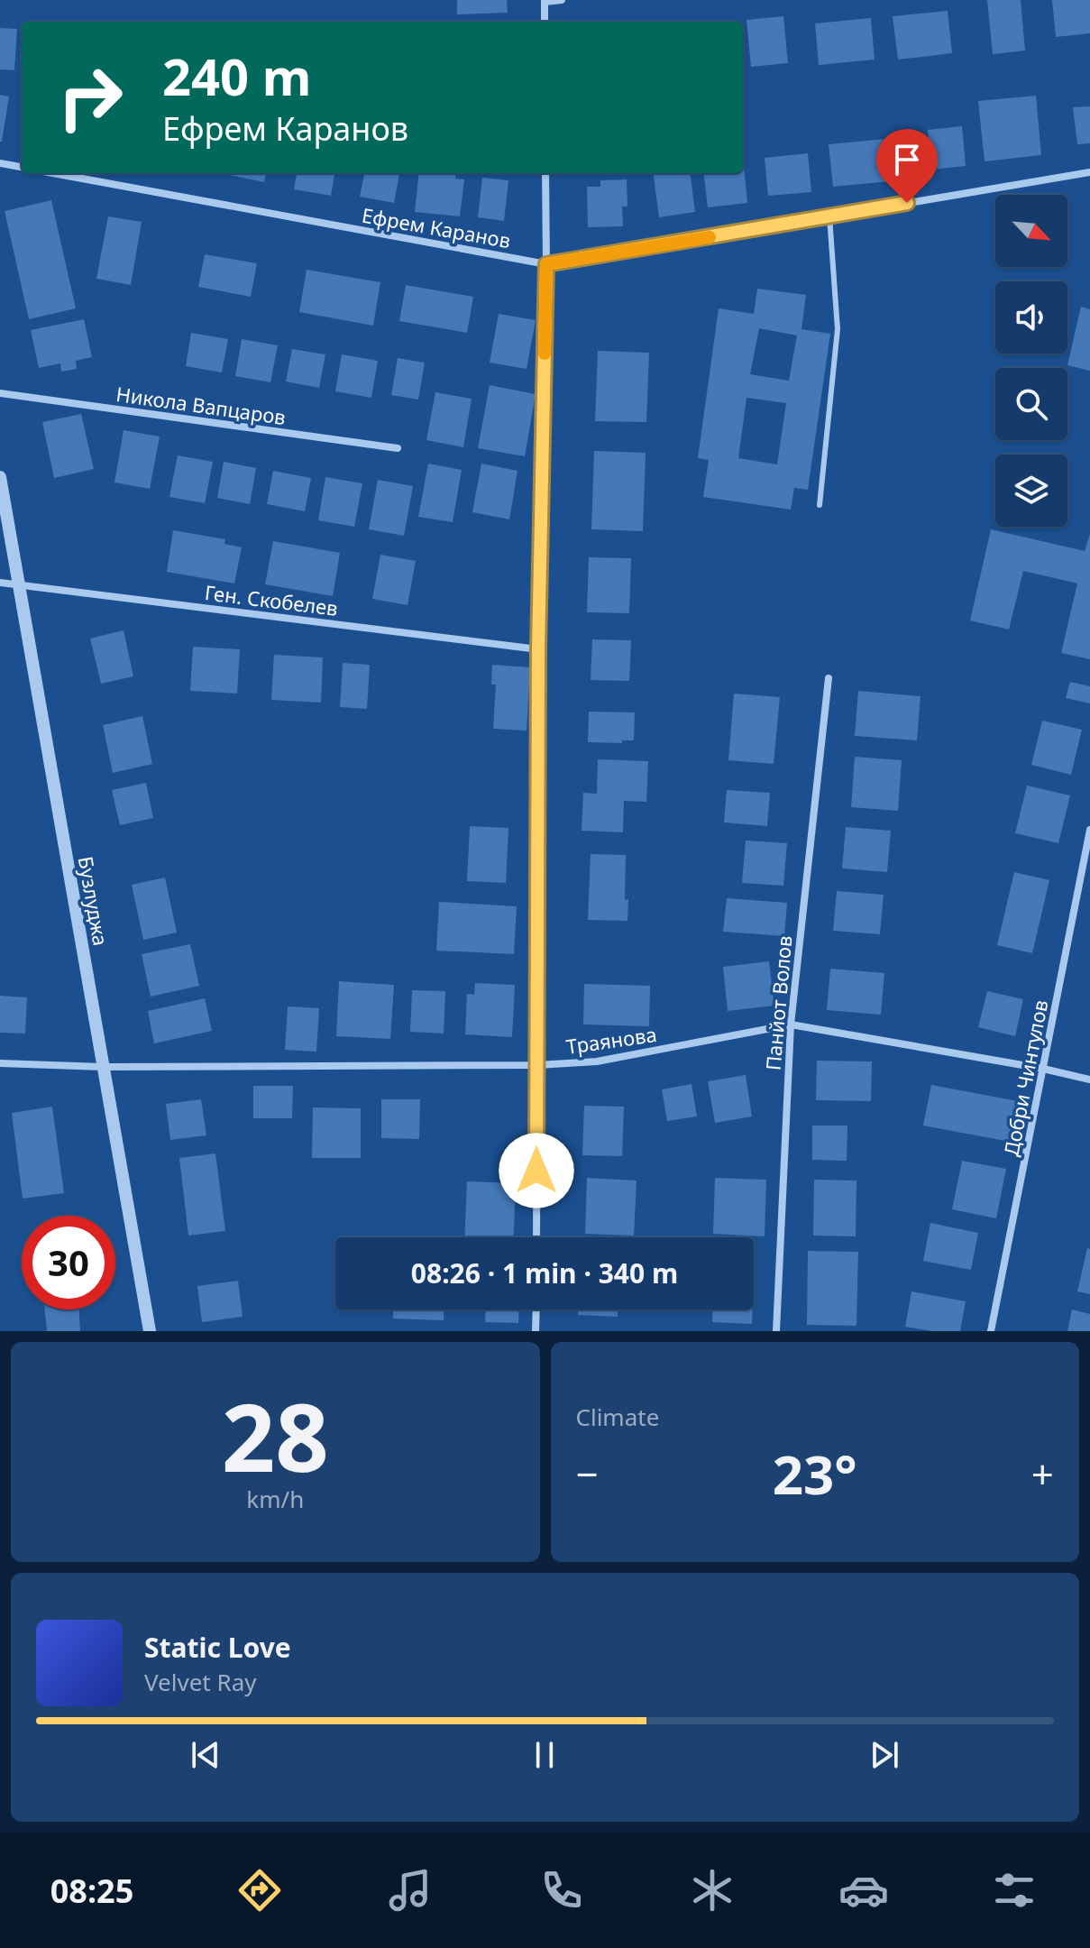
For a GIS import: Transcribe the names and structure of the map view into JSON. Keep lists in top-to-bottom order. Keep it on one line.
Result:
{"streets":{"street":["Ефрем Каранов","Никола Вапцаров","Ген. Скобелев","Бузлуджа","Панйот Волов","Траянова","Добри Чинтулов"]},"crossings":[["Ген. Скобелев","Бузлуджа"],["Бузлуджа","Траянова"],["Панйот Волов","Траянова"],["Траянова","Добри Чинтулов"]],"north":"bottom right","page":{"turn":["240 m","Ефрем Каранов"],"limit":"30","trip":"08:26 · 1 min · 340 m","tile":[["28","km/h"],"Climate"],"heat":["−","23°","+"],"song":["Static Love","Velvet Ray"],"tabs":"08:25"}}
